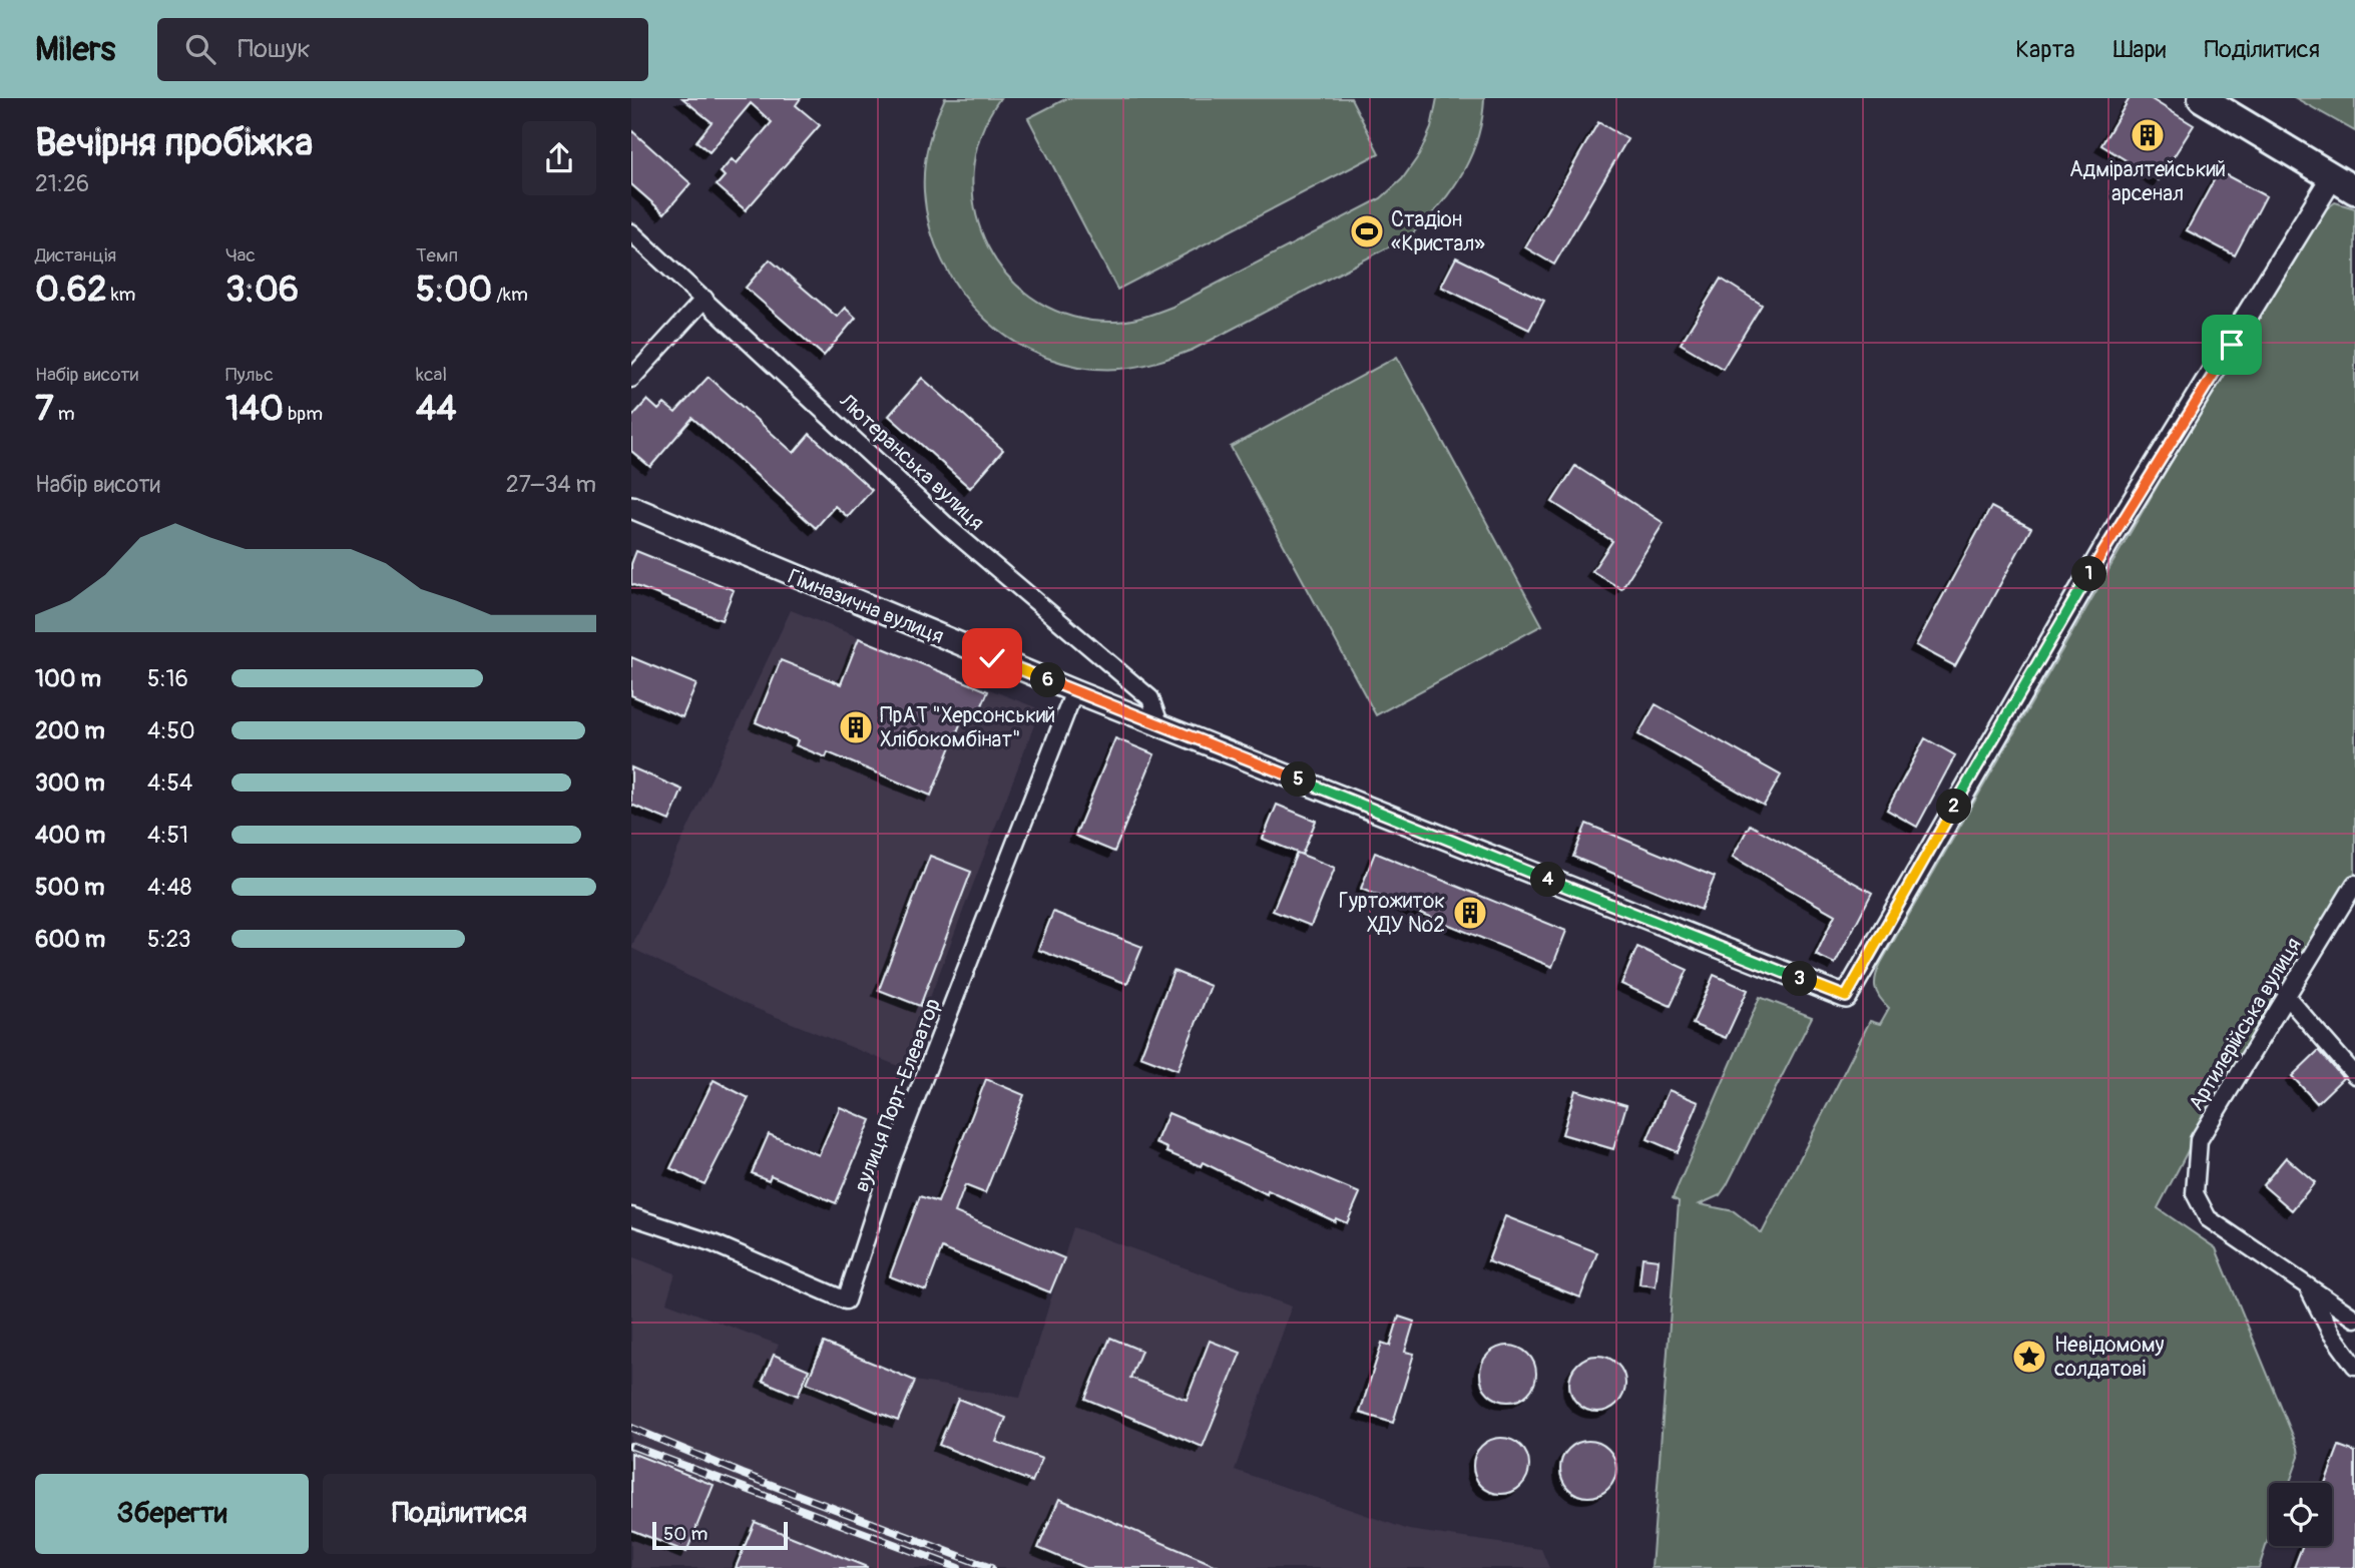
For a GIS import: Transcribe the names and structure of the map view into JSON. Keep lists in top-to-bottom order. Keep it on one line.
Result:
{"streets":{"street":["Лютеранська вулиця","Гімназична вулиця","Артилерійська вулиця","вулиця Порт-Елеватор"]},"crossings":[["Лютеранська вулиця","Гімназична вулиця"],["Гімназична вулиця","вулиця Порт-Елеватор"]],"places":{"building":["Адміралтейський арсенал","ПрАТ \"Херсонський Хлібокомбінат\"","Гуртожиток ХДУ №2"],"sports":["Стадіон «Кристал»"],"place":["Невідомому солдатові"]},"scale_bar":"50 m","page":{"header":"Milers","search":"Пошук","nav":["Карта","Шари","Поділитися"],"heading":["Вечірня пробіжка","21:26"],"stats":[["Дистанція","0.62 km"],["Час","3:06"],["Темп","5:00 /km"],["Набір висоти","7 m"],["Пульс","140 bpm"],["kcal","44"]],"chart":["Набір висоти","27–34 m"],"pins":["1","6","5","2","4","3"],"list":[{"name":"100 m","note":"5:16"},{"name":"200 m","note":"4:50"},{"name":"300 m","note":"4:54"},{"name":"400 m","note":"4:51"},{"name":"500 m","note":"4:48"},{"name":"600 m","note":"5:23"}],"buttons":["Зберегти","Поділитися"],"scale":"50 m"}}
